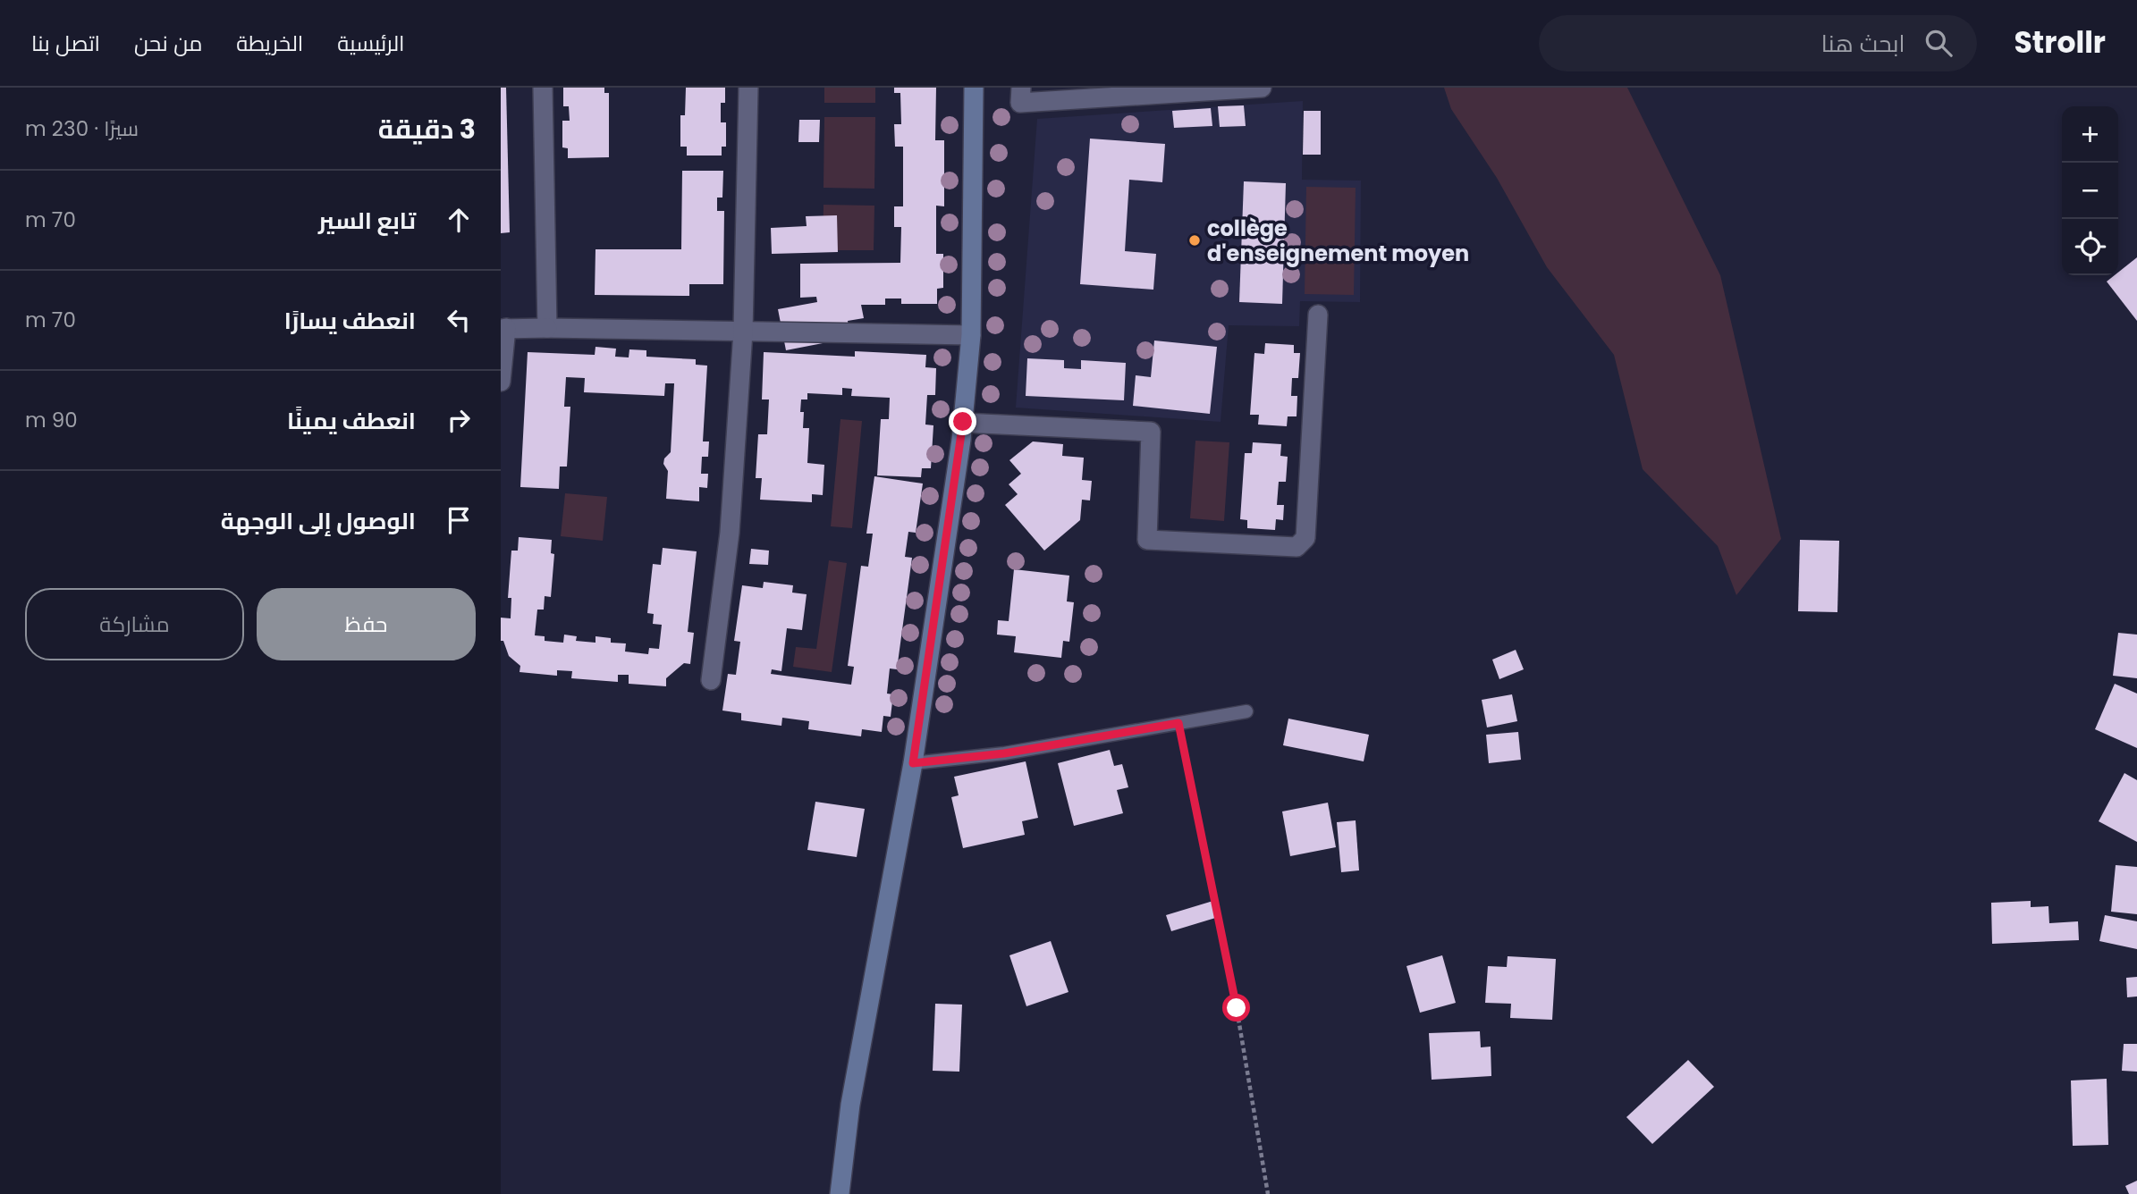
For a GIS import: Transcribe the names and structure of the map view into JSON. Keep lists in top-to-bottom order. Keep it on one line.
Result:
{"places":["collège d'enseignement moyen"],"page":{"header":"Strollr","search":"ابحث هنا","nav":["الرئيسية","الخريطة","من نحن","اتصل بنا"],"heading":["3 دقيقة","سيرًا · 230 m"],"map_buttons":["+","−"],"list":[["تابع السير","70 m"],["انعطف يسارًا","70 m"],["انعطف يمينًا","90 m"],"الوصول إلى الوجهة"],"buttons":["حفظ","مشاركة"]}}
